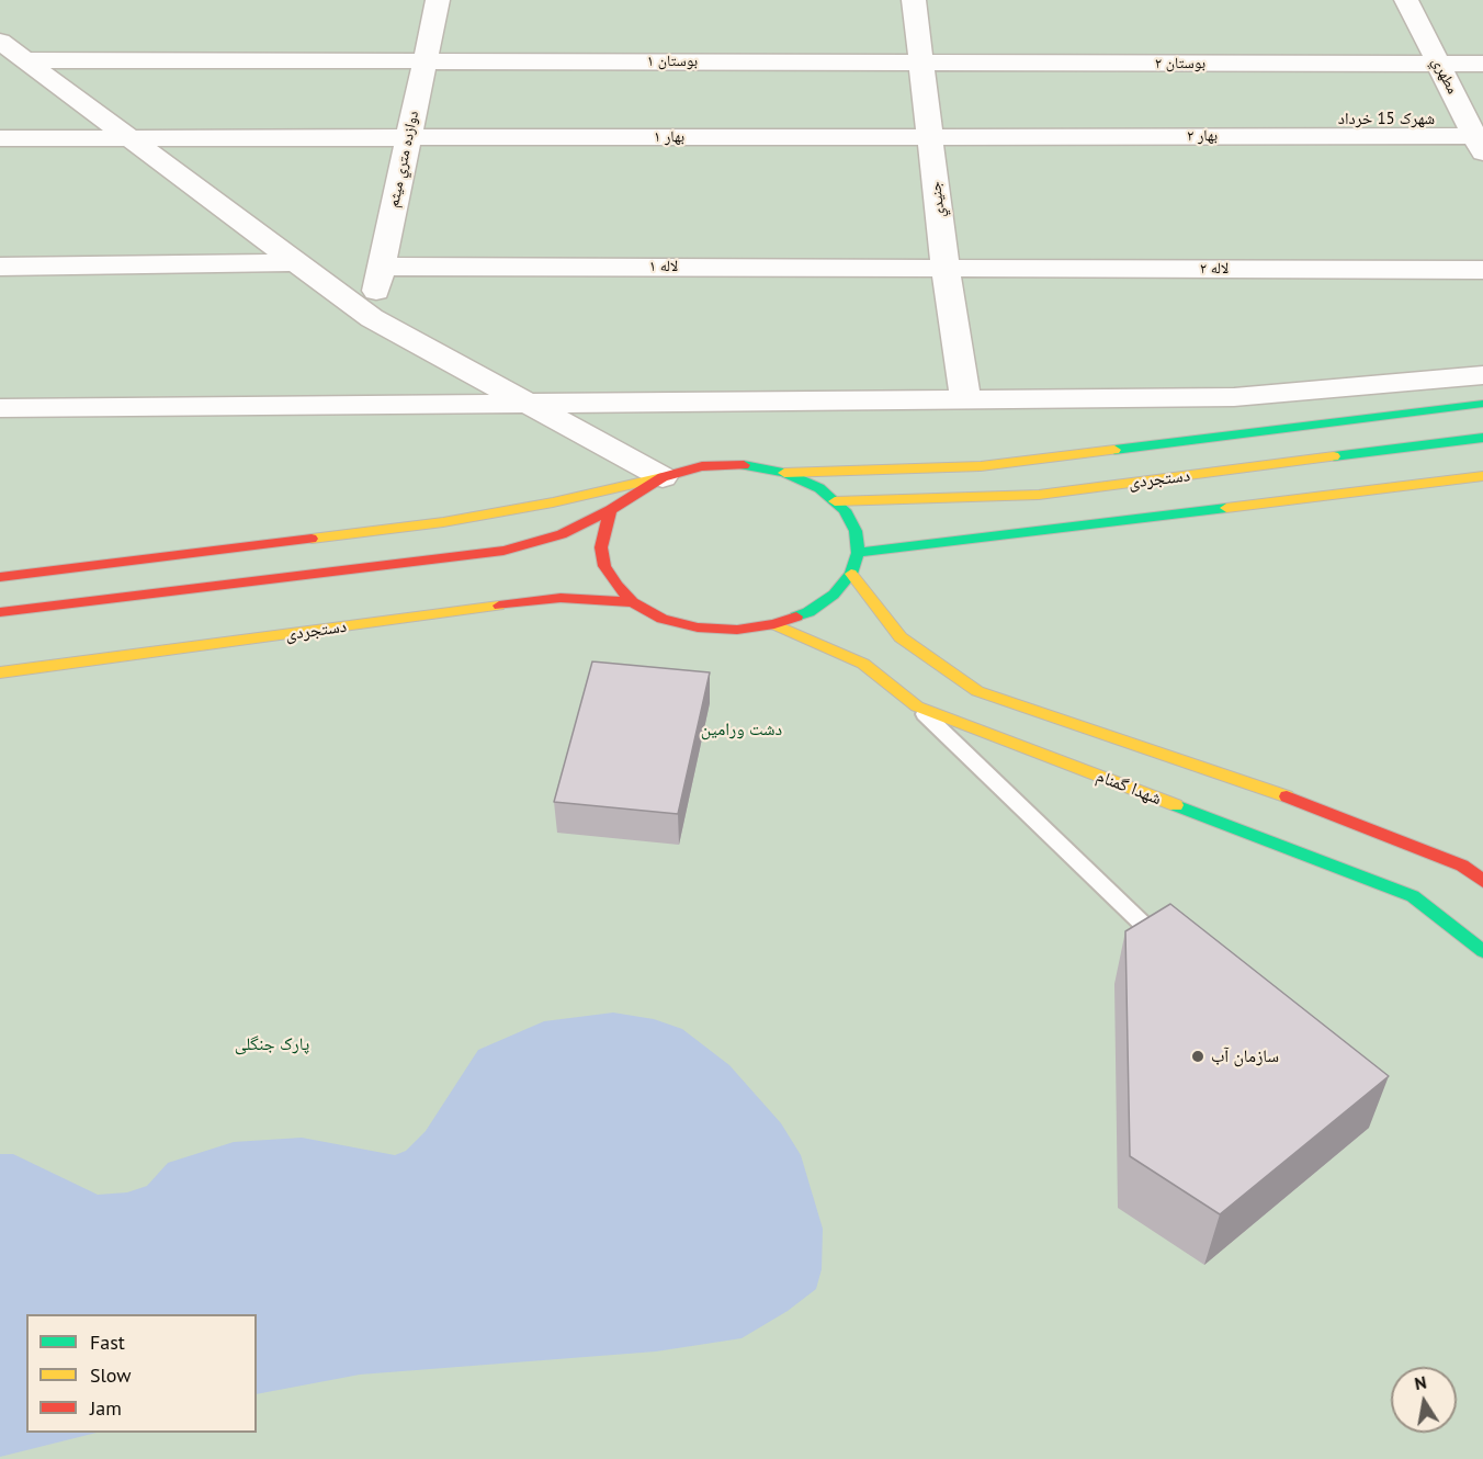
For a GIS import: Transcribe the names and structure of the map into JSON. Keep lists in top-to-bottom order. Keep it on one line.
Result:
{"streets":{"main road":["دستجردی","شهدا گمنام"],"street":["بوستان ۱","بوستان ۲","مطهري","بهار ۲","بهار ۱","دوازده متري میثم","جنيدي","لاله ۱","لاله ۲"]},"crossings":[["بوستان ۱","بوستان ۲"],["بوستان ۱","دوازده متري میثم"],["بوستان ۱","جنيدي"],["بوستان ۲","مطهري"],["بوستان ۲","جنيدي"],["مطهري","بهار ۲"],["بهار ۲","بهار ۱"],["بهار ۲","جنيدي"],["بهار ۱","دوازده متري میثم"],["بهار ۱","جنيدي"],["دوازده متري میثم","لاله ۱"],["جنيدي","لاله ۱"],["جنيدي","لاله ۲"],["لاله ۱","لاله ۲"],["دستجردی","شهدا گمنام"]],"districts":["شهرک 15 خرداد"],"parks":["دشت ورامین","پارک جنگلی"],"places":["سازمان آب"],"legend":["Fast","Slow","Jam"],"north":"top"}
